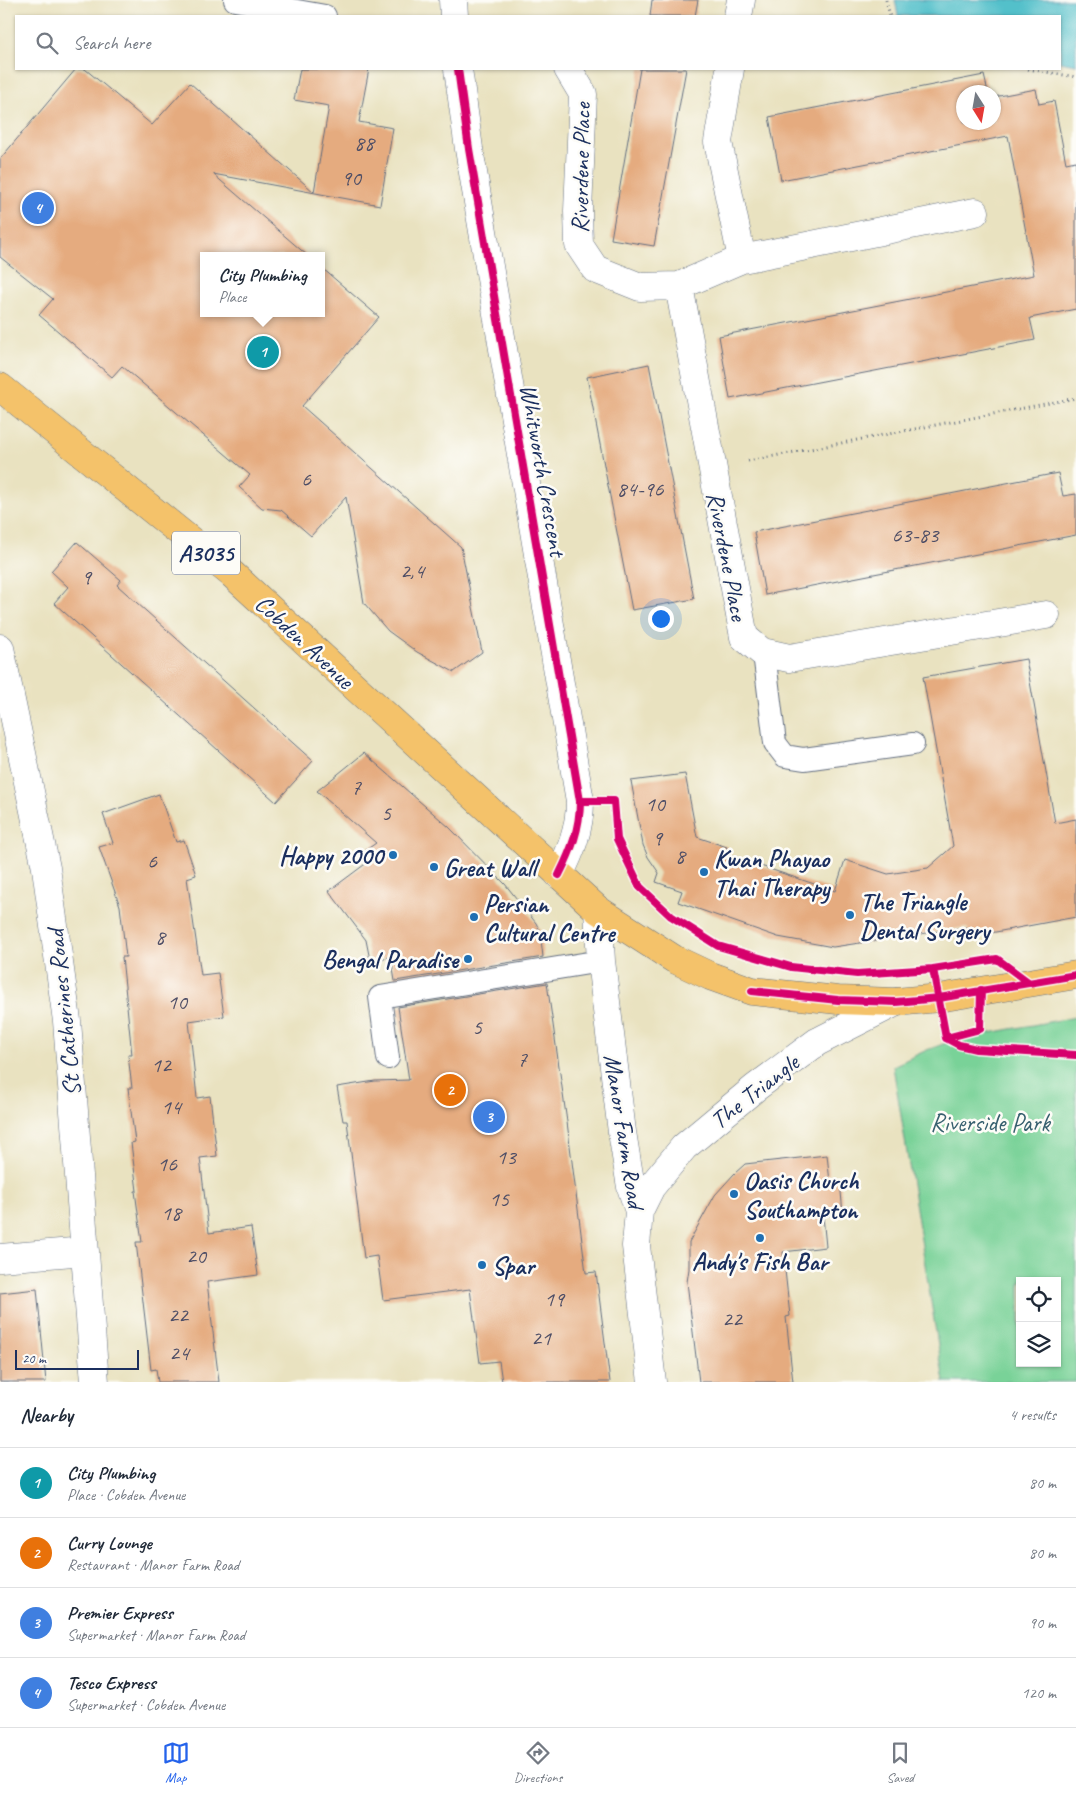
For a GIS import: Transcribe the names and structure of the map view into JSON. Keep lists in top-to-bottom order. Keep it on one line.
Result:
{"streets":{"main road":["A3035","Cobden Avenue","The Triangle"],"street":["Riverdene Place","Whitworth Crescent","St Catherines Road","Manor Farm Road"]},"crossings":[["Whitworth Crescent","Cobden Avenue"],["Cobden Avenue","The Triangle"],["Cobden Avenue","Manor Farm Road"],["The Triangle","Manor Farm Road"]],"parks":["Riverside Park"],"places":["Happy 2000","Great Wall","Kwan Phayao Thai Therapy","The Triangle Dental Surgery","Persian Cultural Centre","Bengal Paradise","Oasis Church Southampton","Andy's Fish Bar","Spar"],"house_numbers":["88","90","6","84-96","63-83","2,4","9","7","10","5","9","8","6","8","10","5","7","12","14","13","16","15","18","20","19","22","22","21","24"],"scale_bar":"20 m","north":"bottom","page":{"search":"Search here","pins":["4","1","2","3"],"popup":["City Plumbing","Place"],"scale":"20 m","heading":["Nearby","4 results"],"list":[{"mark":"1","name":"City Plumbing","note":"Place · Cobden Avenue","value":"80 m"},{"mark":"2","name":"Curry Lounge","note":"Restaurant · Manor Farm Road","value":"80 m"},{"mark":"3","name":"Premier Express","note":"Supermarket · Manor Farm Road","value":"90 m"},{"mark":"4","name":"Tesco Express","note":"Supermarket · Cobden Avenue","value":"120 m"}],"nav":["Map","Directions","Saved"]}}
